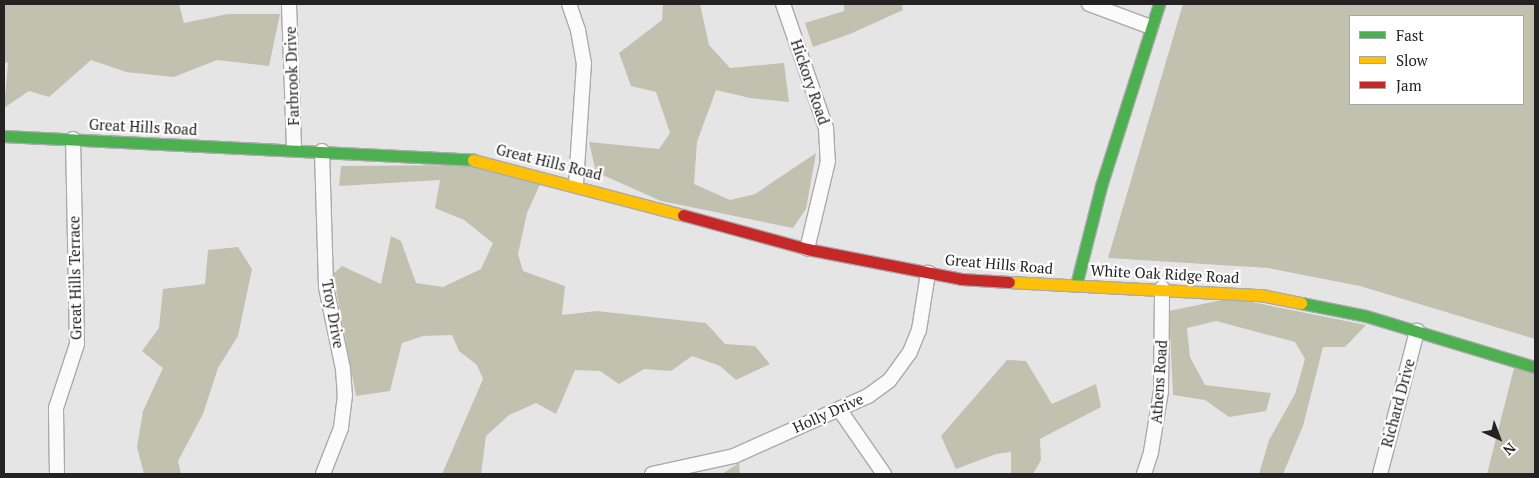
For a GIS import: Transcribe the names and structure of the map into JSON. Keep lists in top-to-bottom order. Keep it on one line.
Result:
{"streets":{"street":["Farbrook Drive","Hickory Road","Great Hills Road","White Oak Ridge Road","Great Hills Terrace","Troy Drive","Athens Road","Richard Drive","Holly Drive"]},"crossings":[["Farbrook Drive","Great Hills Road"],["Hickory Road","Great Hills Road"],["Great Hills Road","White Oak Ridge Road"],["Great Hills Road","Great Hills Terrace"],["Great Hills Road","Troy Drive"],["Great Hills Road","Holly Drive"],["White Oak Ridge Road","Athens Road"],["White Oak Ridge Road","Richard Drive"]],"legend":["Fast","Slow","Jam"],"north":"bottom right"}
